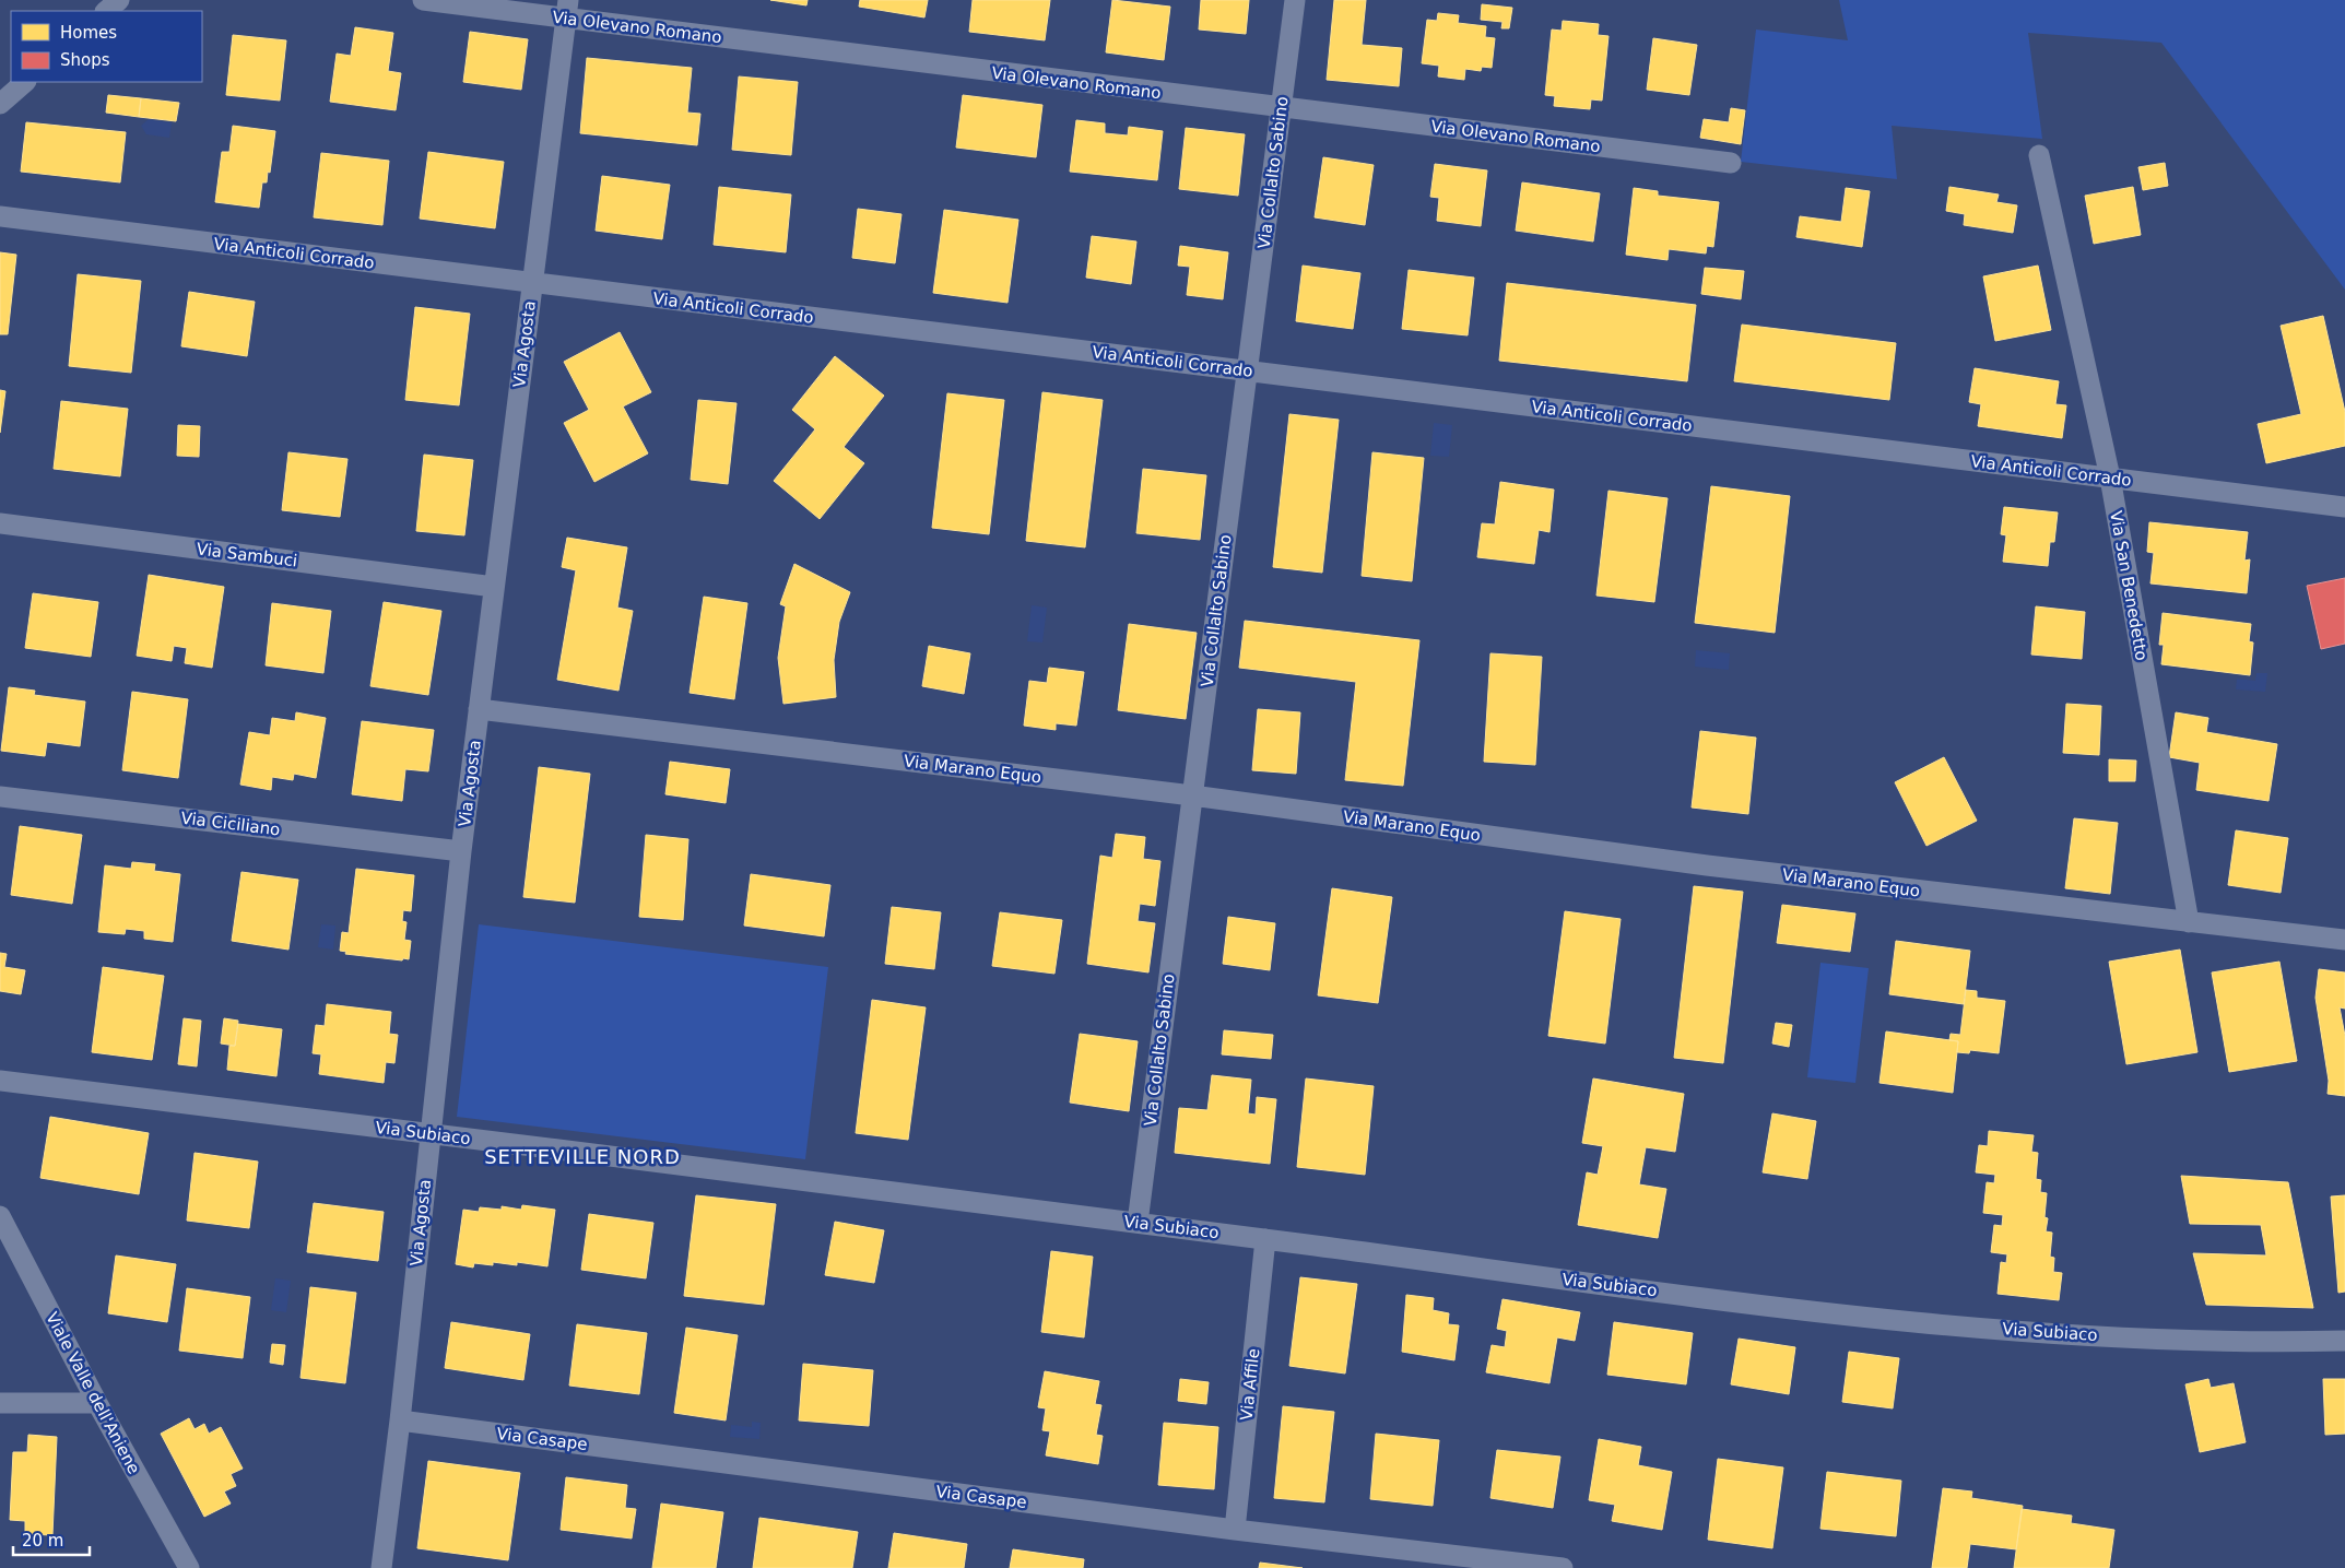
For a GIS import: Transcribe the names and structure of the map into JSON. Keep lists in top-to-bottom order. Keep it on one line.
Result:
{"streets":{"street":["Via Olevano Romano","Via Collalto Sabino","Via Anticoli Corrado","Via Agosta","Via Sambuci","Via San Benedetto","Via Marano Equo","Via Ciciliano","Via Subiaco","Via Affile","Viale Valle dell'Aniene","Via Casape"]},"crossings":[["Via Olevano Romano","Via Collalto Sabino"],["Via Olevano Romano","Via Agosta"],["Via Collalto Sabino","Via Anticoli Corrado"],["Via Collalto Sabino","Via Marano Equo"],["Via Collalto Sabino","Via Subiaco"],["Via Anticoli Corrado","Via Agosta"],["Via Anticoli Corrado","Via San Benedetto"],["Via Agosta","Via Sambuci"],["Via Agosta","Via Marano Equo"],["Via Agosta","Via Ciciliano"],["Via Agosta","Via Subiaco"],["Via Agosta","Via Casape"],["Via San Benedetto","Via Marano Equo"],["Via Subiaco","Via Affile"],["Via Affile","Via Casape"]],"districts":["SETTEVILLE NORD"],"legend":["Homes","Shops"],"scale_bar":"20 m"}
